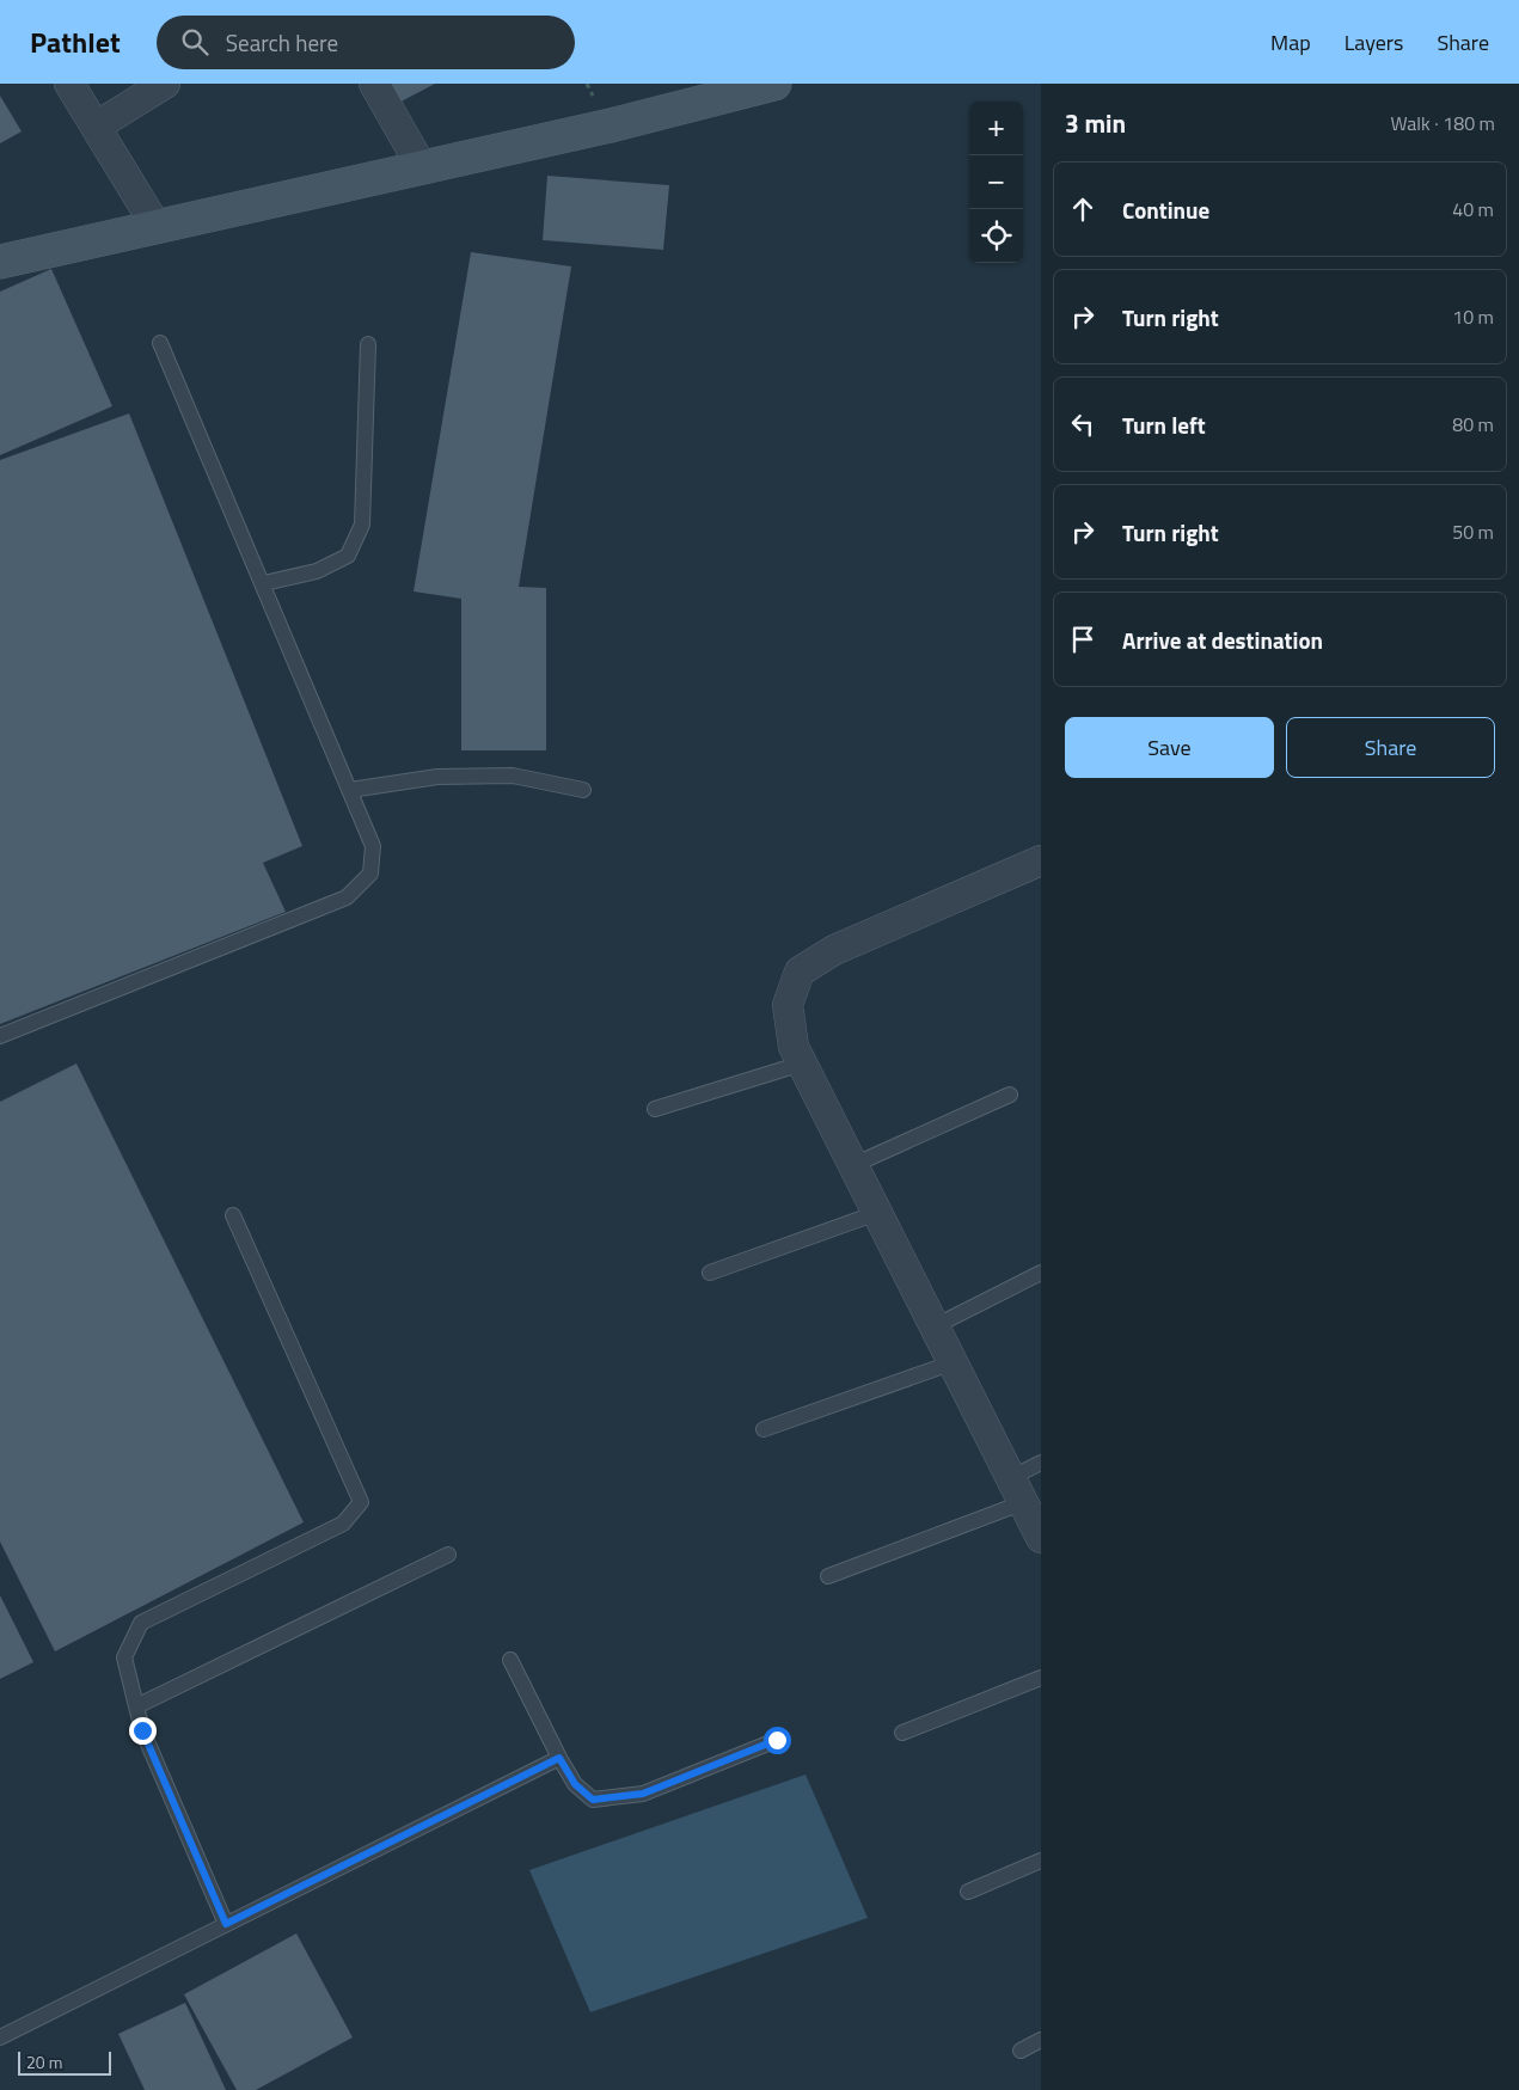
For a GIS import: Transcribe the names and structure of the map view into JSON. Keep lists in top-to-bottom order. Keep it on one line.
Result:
{"scale_bar":"20 m","page":{"header":"Pathlet","search":"Search here","nav":["Map","Layers","Share"],"heading":["3 min","Walk · 180 m"],"map_buttons":["+","−"],"list":[["Continue","40 m"],["Turn right","10 m"],["Turn left","80 m"],["Turn right","50 m"],"Arrive at destination"],"buttons":["Save","Share"],"scale":"20 m"}}
